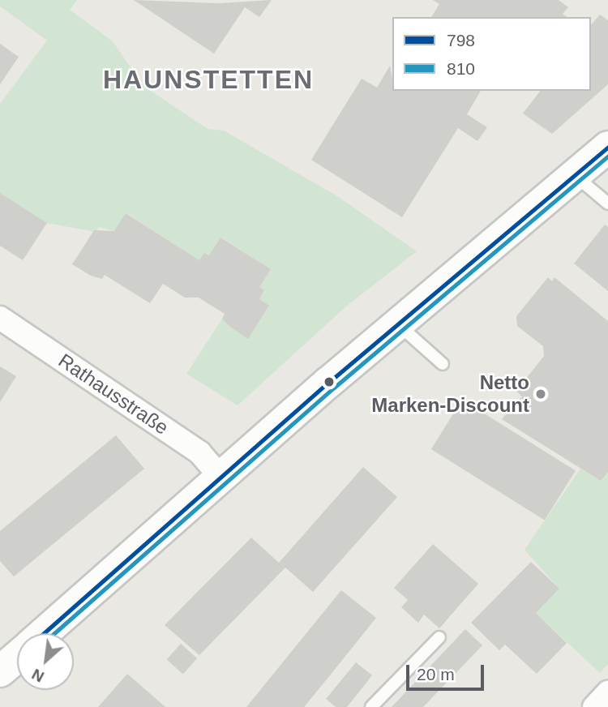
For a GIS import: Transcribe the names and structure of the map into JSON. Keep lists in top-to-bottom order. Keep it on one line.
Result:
{"streets":{"street":["Rathausstraße"]},"districts":["HAUNSTETTEN"],"places":["Netto Marken-Discount"],"lines":["transit line 798","transit line 810"],"legend":["798","810"],"scale_bar":"20 m","north":"bottom left"}
